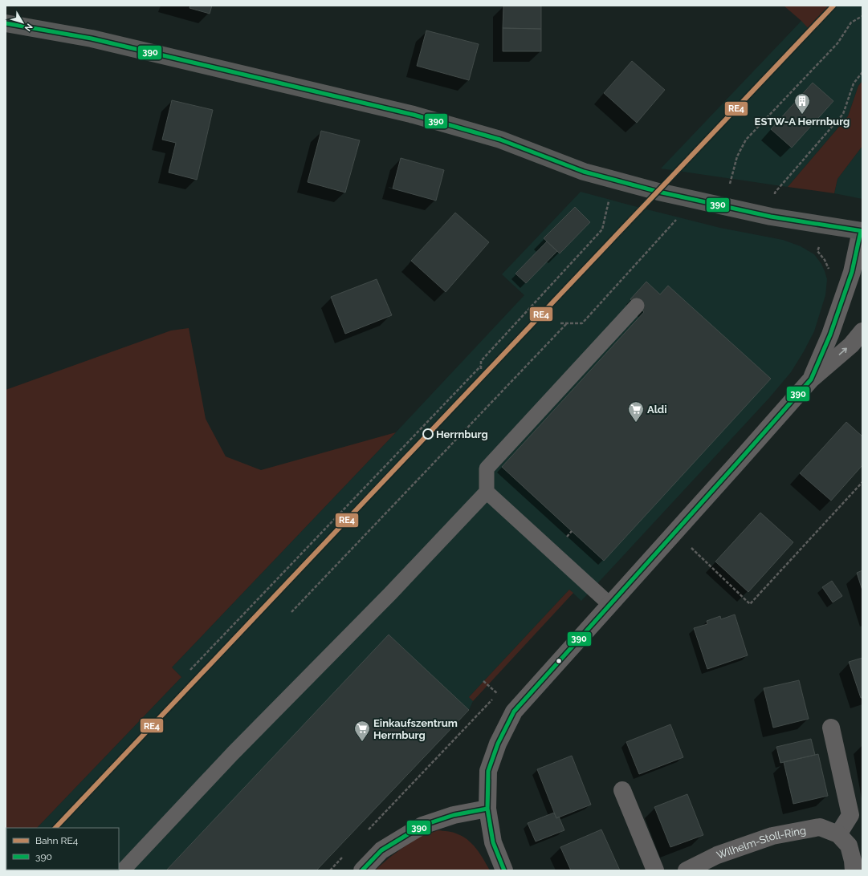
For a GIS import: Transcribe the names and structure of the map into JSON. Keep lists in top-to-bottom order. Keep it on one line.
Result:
{"streets":{"street":["Wilhelm-Stoll-Ring"]},"places":{"building":["ESTW-A Herrnburg"],"supermarket":["Aldi","Einkaufszentrum Herrnburg"],"other":["Herrnburg"]},"lines":["rail line RE4","transit line 390"],"legend":["Bahn RE4","390"],"north":"bottom right"}
